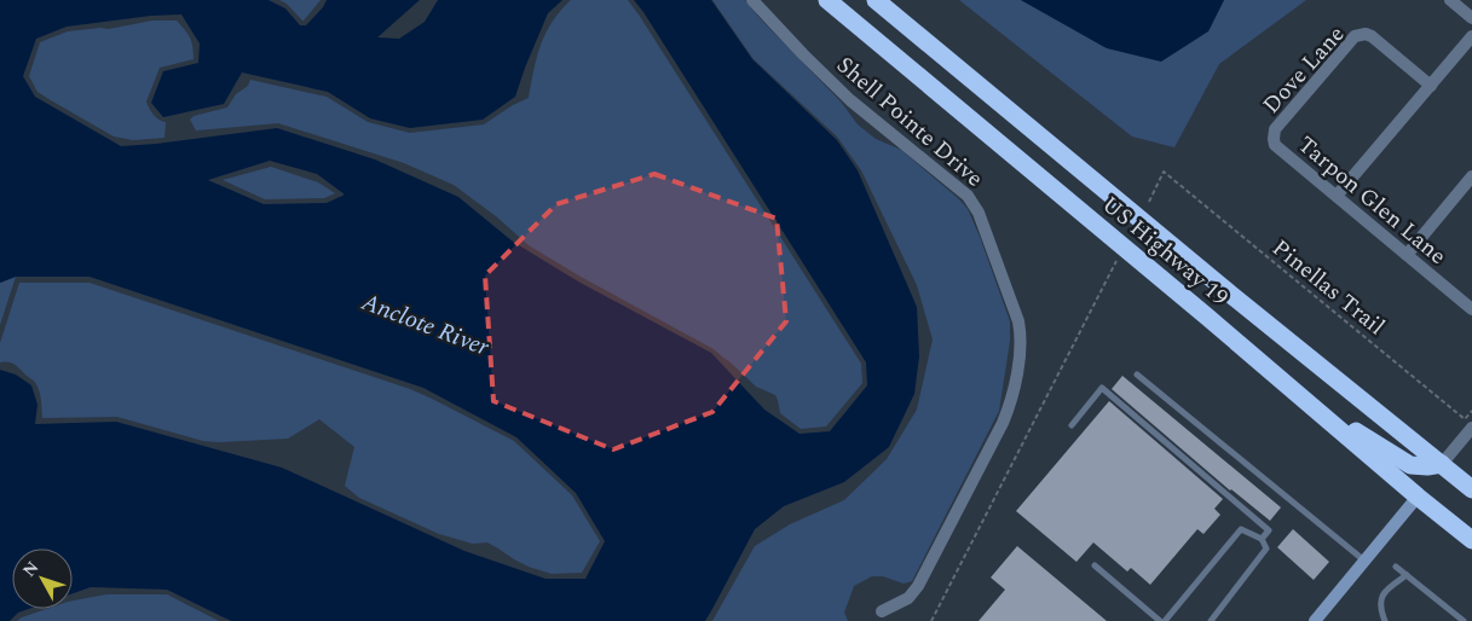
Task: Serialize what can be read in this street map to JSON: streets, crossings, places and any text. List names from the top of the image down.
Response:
{
  "streets": {
    "highway": ["US Highway 19"],
    "street": ["Dove Lane", "Shell Pointe Drive", "Tarpon Glen Lane"],
    "path": ["Pinellas Trail"]
  },
  "crossings": [
    ["Dove Lane", "Tarpon Glen Lane"]
  ],
  "water": ["Anclote River"],
  "north": "top left"
}
